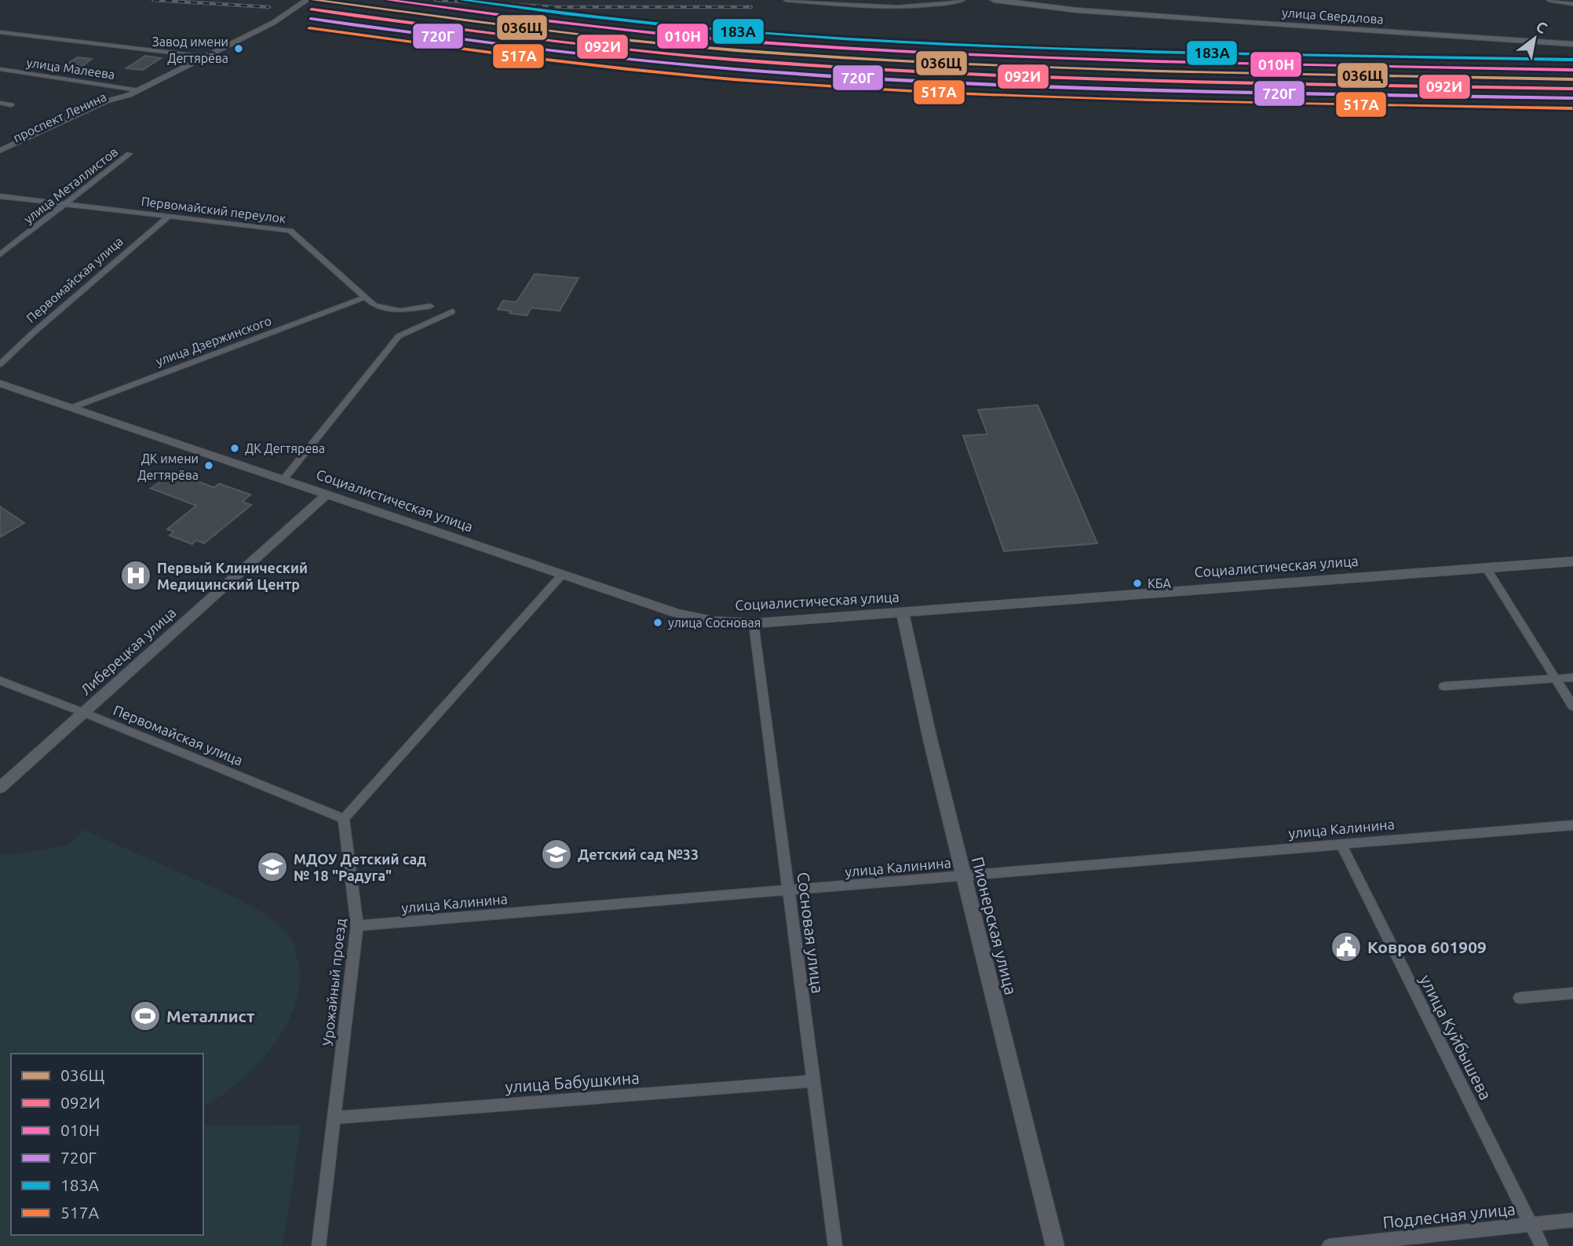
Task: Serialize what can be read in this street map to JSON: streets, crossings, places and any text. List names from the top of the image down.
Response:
{
  "streets": {
    "main road": ["улица Свердлова", "проспект Ленина", "Социалистическая улица"],
    "street": [
      "улица Малеева",
      "улица Металлистов",
      "Первомайский переулок",
      "Первомайская улица",
      "улица Дзержинского",
      "Либерецкая улица",
      "улица Калинина",
      "Пионерская улица",
      "Сосновая улица",
      "Урожайный проезд",
      "улица Куйбышева",
      "улица Бабушкина",
      "Подлесная улица"
    ]
  },
  "crossings": [
    ["улица Малеева", "проспект Ленина"],
    ["улица Металлистов", "Первомайский переулок"],
    ["Первомайский переулок", "Первомайская улица"],
    ["Первомайский переулок", "улица Дзержинского"],
    ["Первомайская улица", "Либерецкая улица"],
    ["Первомайская улица", "Урожайный проезд"],
    ["улица Дзержинского", "Социалистическая улица"],
    ["Социалистическая улица", "Либерецкая улица"],
    ["Социалистическая улица", "Пионерская улица"],
    ["Социалистическая улица", "Сосновая улица"],
    ["улица Калинина", "Пионерская улица"],
    ["улица Калинина", "Сосновая улица"],
    ["улица Калинина", "Урожайный проезд"],
    ["улица Калинина", "улица Куйбышева"],
    ["Сосновая улица", "улица Бабушкина"],
    ["Урожайный проезд", "улица Бабушкина"],
    ["улица Куйбышева", "Подлесная улица"]
  ],
  "places": {
    "other": [
      "Завод имени Дегтярёва",
      "ДК Дегтярева",
      "ДК имени Дегтярёва",
      "КБА",
      "улица Сосновая"
    ],
    "hospital": ["Первый Клинический Медицинский Центр"],
    "school or university": ["Детский сад №33", "МДОУ Детский сад № 18 \"Радуга\""],
    "public building": ["Ковров 601909"],
    "sports": ["Металлист"]
  },
  "lines": [
    "transit line 036Щ",
    "transit line 010Н",
    "transit line 183А",
    "transit line 092И",
    "transit line 720Г",
    "transit line 517А"
  ],
  "legend": [
    "036Щ",
    "092И",
    "010Н",
    "720Г",
    "183А",
    "517А"
  ],
  "north": "top right"
}
